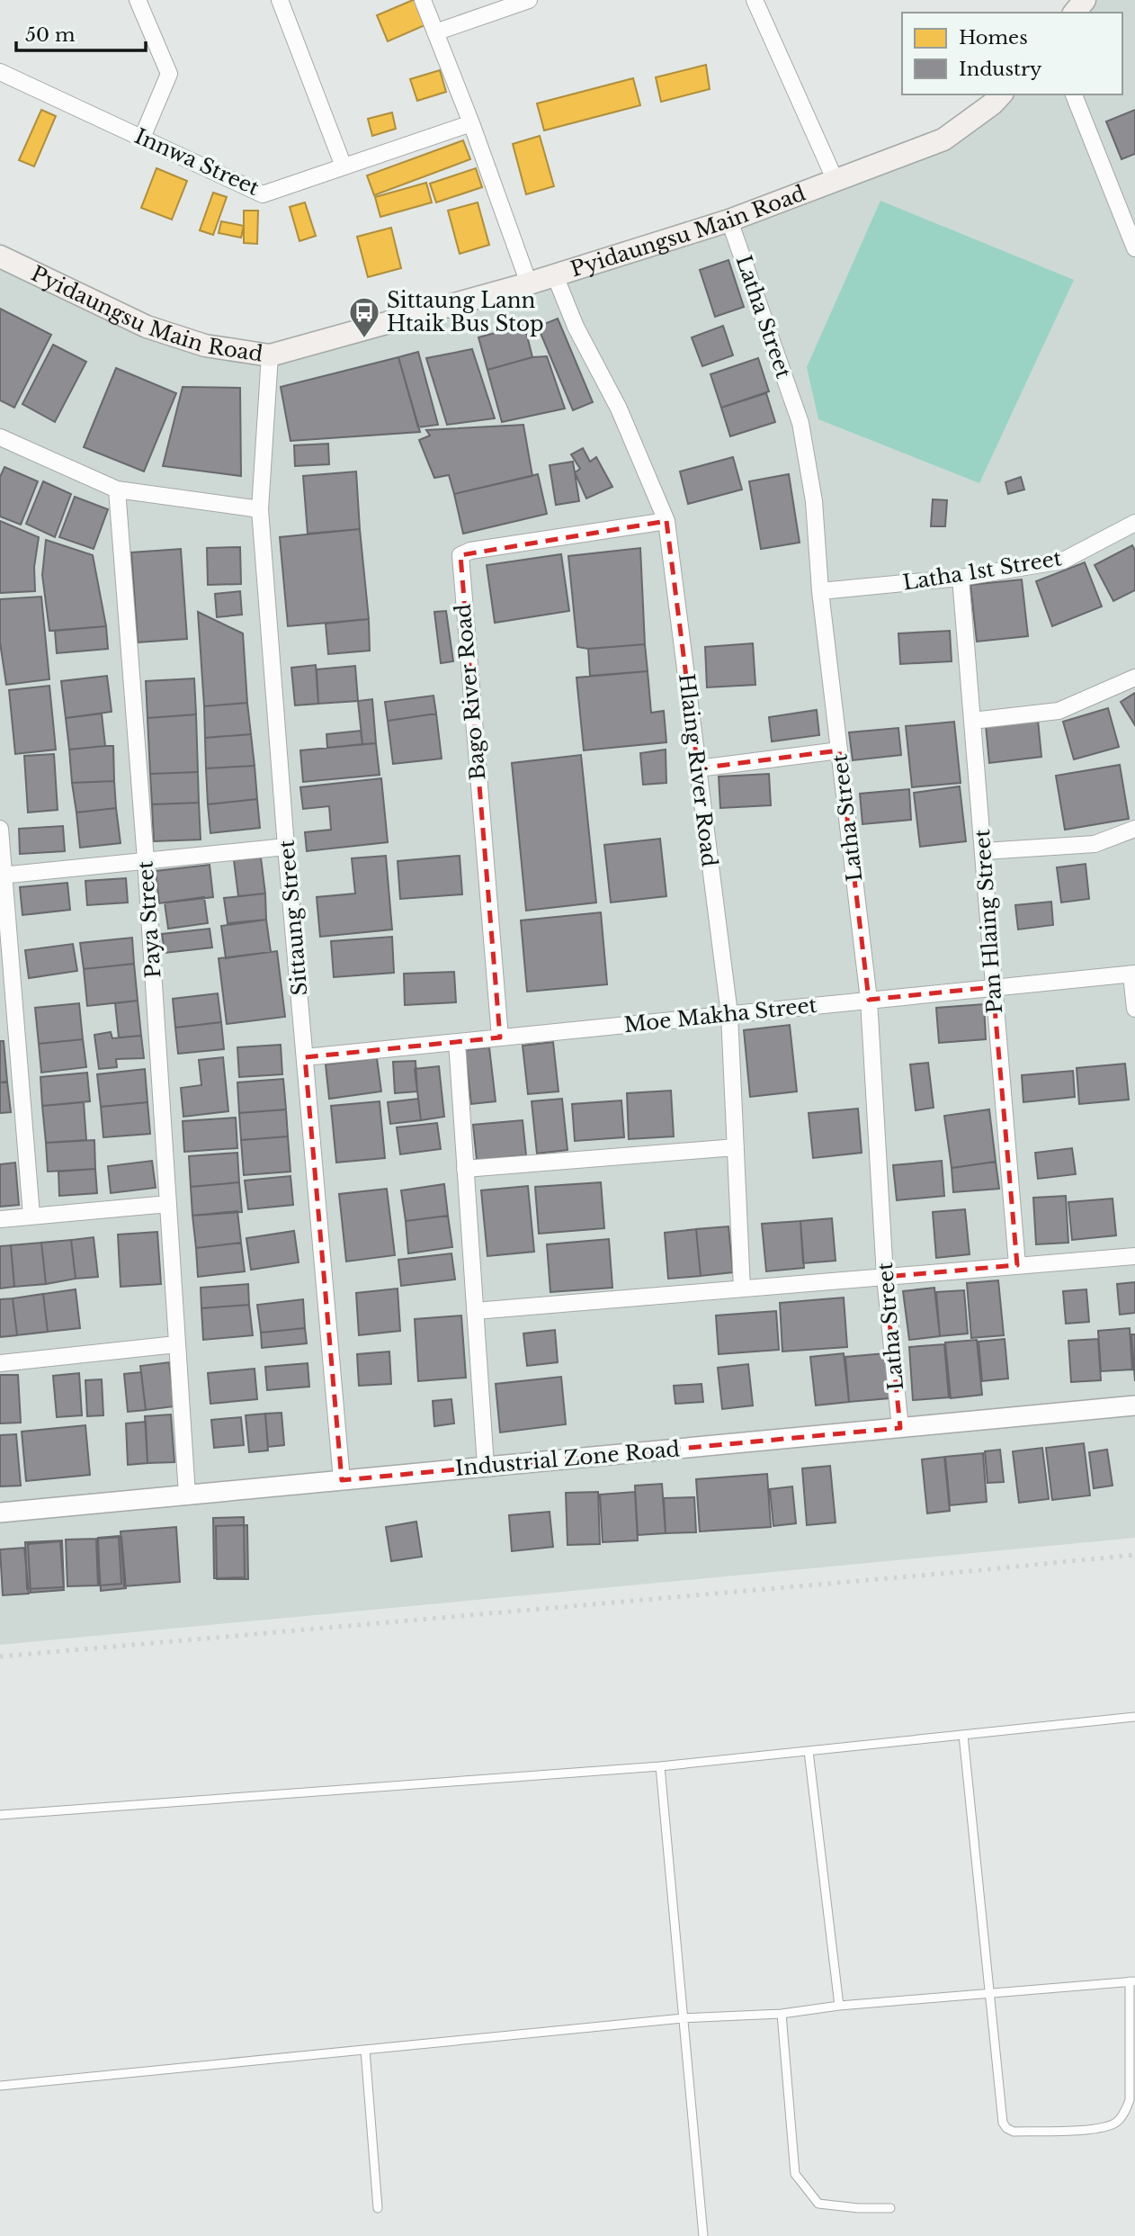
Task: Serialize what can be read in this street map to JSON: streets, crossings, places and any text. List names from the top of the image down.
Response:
{
  "streets": {
    "main road": ["Pyidaungsu Main Road"],
    "street": [
      "Innwa Street",
      "Latha Street",
      "Latha 1st Street",
      "Bago River Road",
      "Hlaing River Road",
      "Sittaung Street",
      "Paya Street",
      "Pan Hlaing Street",
      "Moe Makha Street",
      "Industrial Zone Road"
    ]
  },
  "crossings": [
    ["Pyidaungsu Main Road", "Latha Street"],
    ["Pyidaungsu Main Road", "Hlaing River Road"],
    ["Pyidaungsu Main Road", "Sittaung Street"],
    ["Latha Street", "Latha 1st Street"],
    ["Latha Street", "Moe Makha Street"],
    ["Latha Street", "Industrial Zone Road"],
    ["Latha 1st Street", "Pan Hlaing Street"],
    ["Bago River Road", "Hlaing River Road"],
    ["Bago River Road", "Moe Makha Street"],
    ["Hlaing River Road", "Moe Makha Street"],
    ["Sittaung Street", "Moe Makha Street"],
    ["Sittaung Street", "Industrial Zone Road"],
    ["Paya Street", "Industrial Zone Road"],
    ["Pan Hlaing Street", "Moe Makha Street"]
  ],
  "places": {
    "bus stop": ["Sittaung Lann Htaik Bus Stop"]
  },
  "legend": ["Homes", "Industry"],
  "scale_bar": "50 m"
}
